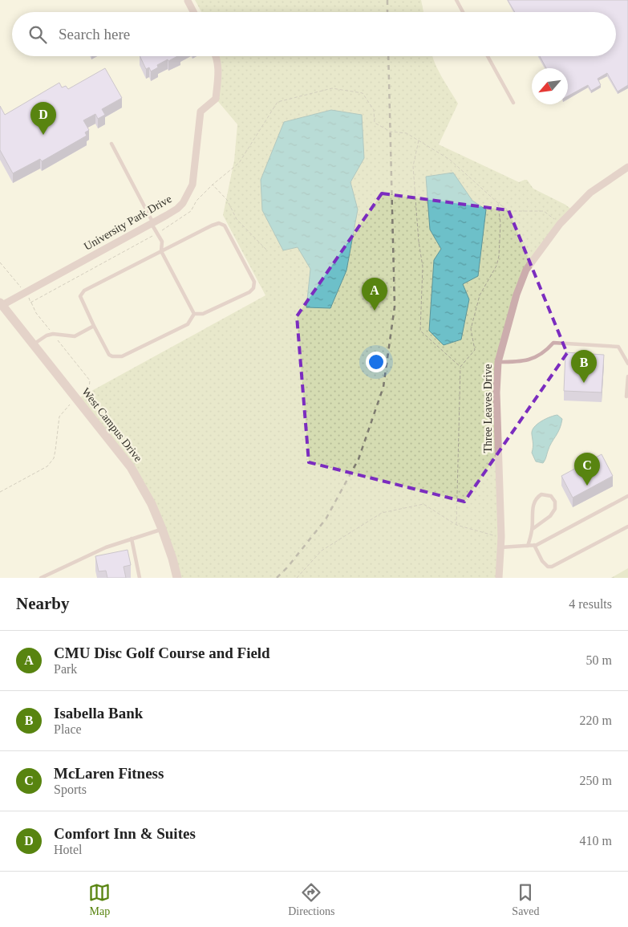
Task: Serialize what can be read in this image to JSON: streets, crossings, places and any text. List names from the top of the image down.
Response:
{
  "streets": {
    "street": ["University Park Drive", "Three Leaves Drive", "West Campus Drive"]
  },
  "crossings": [
    ["University Park Drive", "West Campus Drive"]
  ],
  "north": "bottom left",
  "page": {
    "search": "Search here",
    "pins": [
      "D",
      "A",
      "B",
      "C"
    ],
    "heading": ["Nearby", "4 results"],
    "list": [
      {
        "mark": "A",
        "name": "CMU Disc Golf Course and Field",
        "note": "Park",
        "value": "50 m"
      },
      {
        "mark": "B",
        "name": "Isabella Bank",
        "note": "Place",
        "value": "220 m"
      },
      {
        "mark": "C",
        "name": "McLaren Fitness",
        "note": "Sports",
        "value": "250 m"
      },
      {
        "mark": "D",
        "name": "Comfort Inn & Suites",
        "note": "Hotel",
        "value": "410 m"
      }
    ],
    "nav": ["Map", "Directions", "Saved"]
  }
}
